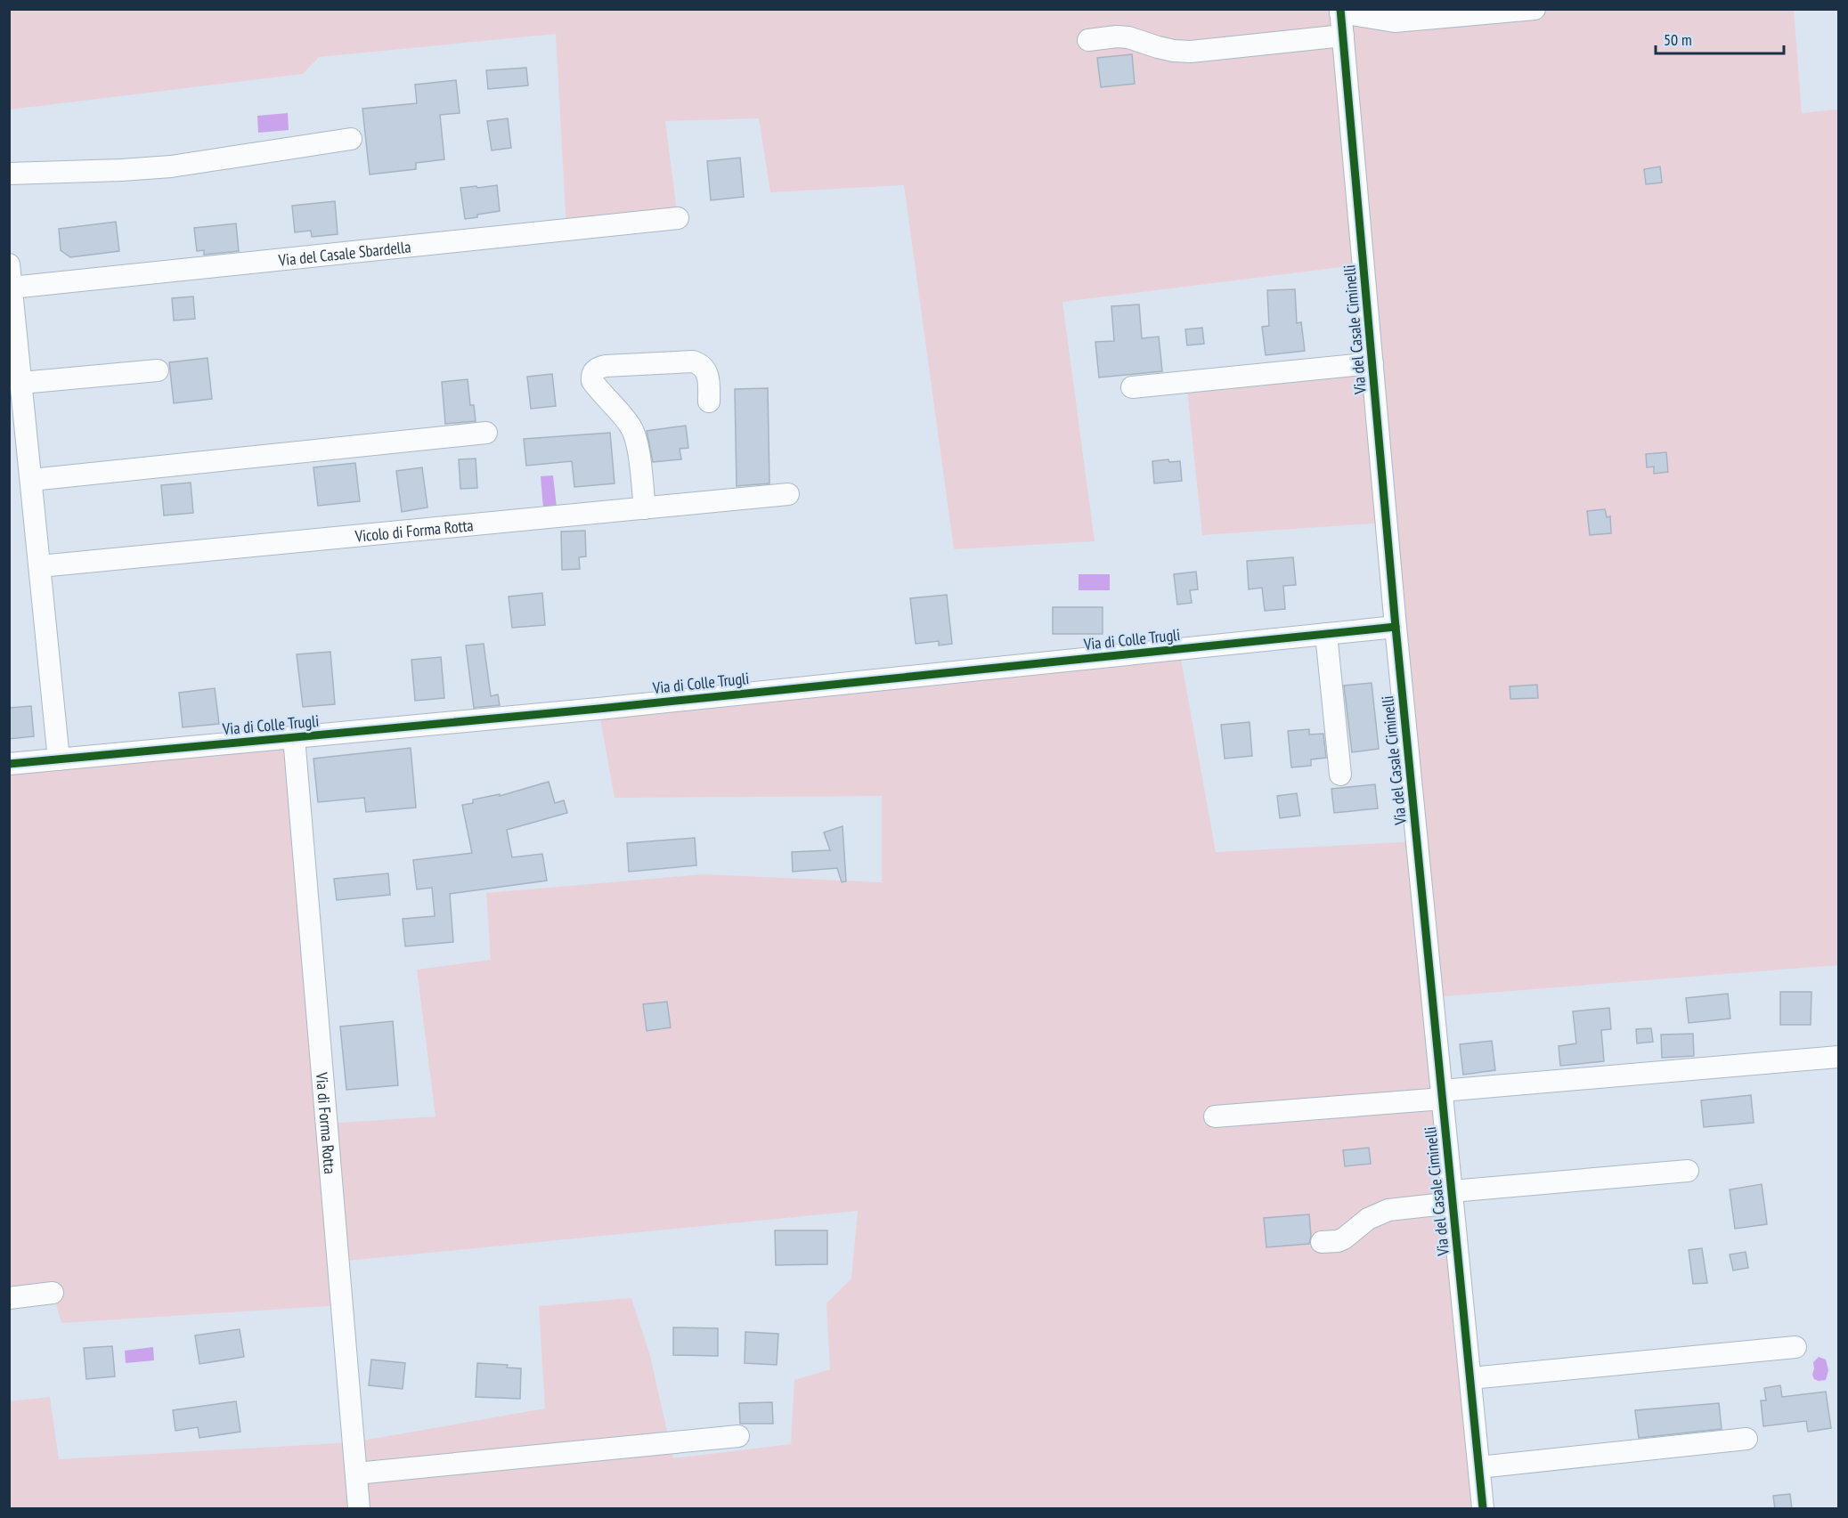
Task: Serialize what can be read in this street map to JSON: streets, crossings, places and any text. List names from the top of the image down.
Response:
{
  "streets": {
    "street": [
      "Via del Casale Sbardella",
      "Via del Casale Ciminelli",
      "Vicolo di Forma Rotta",
      "Via di Colle Trugli",
      "Via di Forma Rotta"
    ]
  },
  "crossings": [
    ["Via del Casale Ciminelli", "Via di Colle Trugli"],
    ["Via di Colle Trugli", "Via di Forma Rotta"]
  ],
  "scale_bar": "50 m"
}
